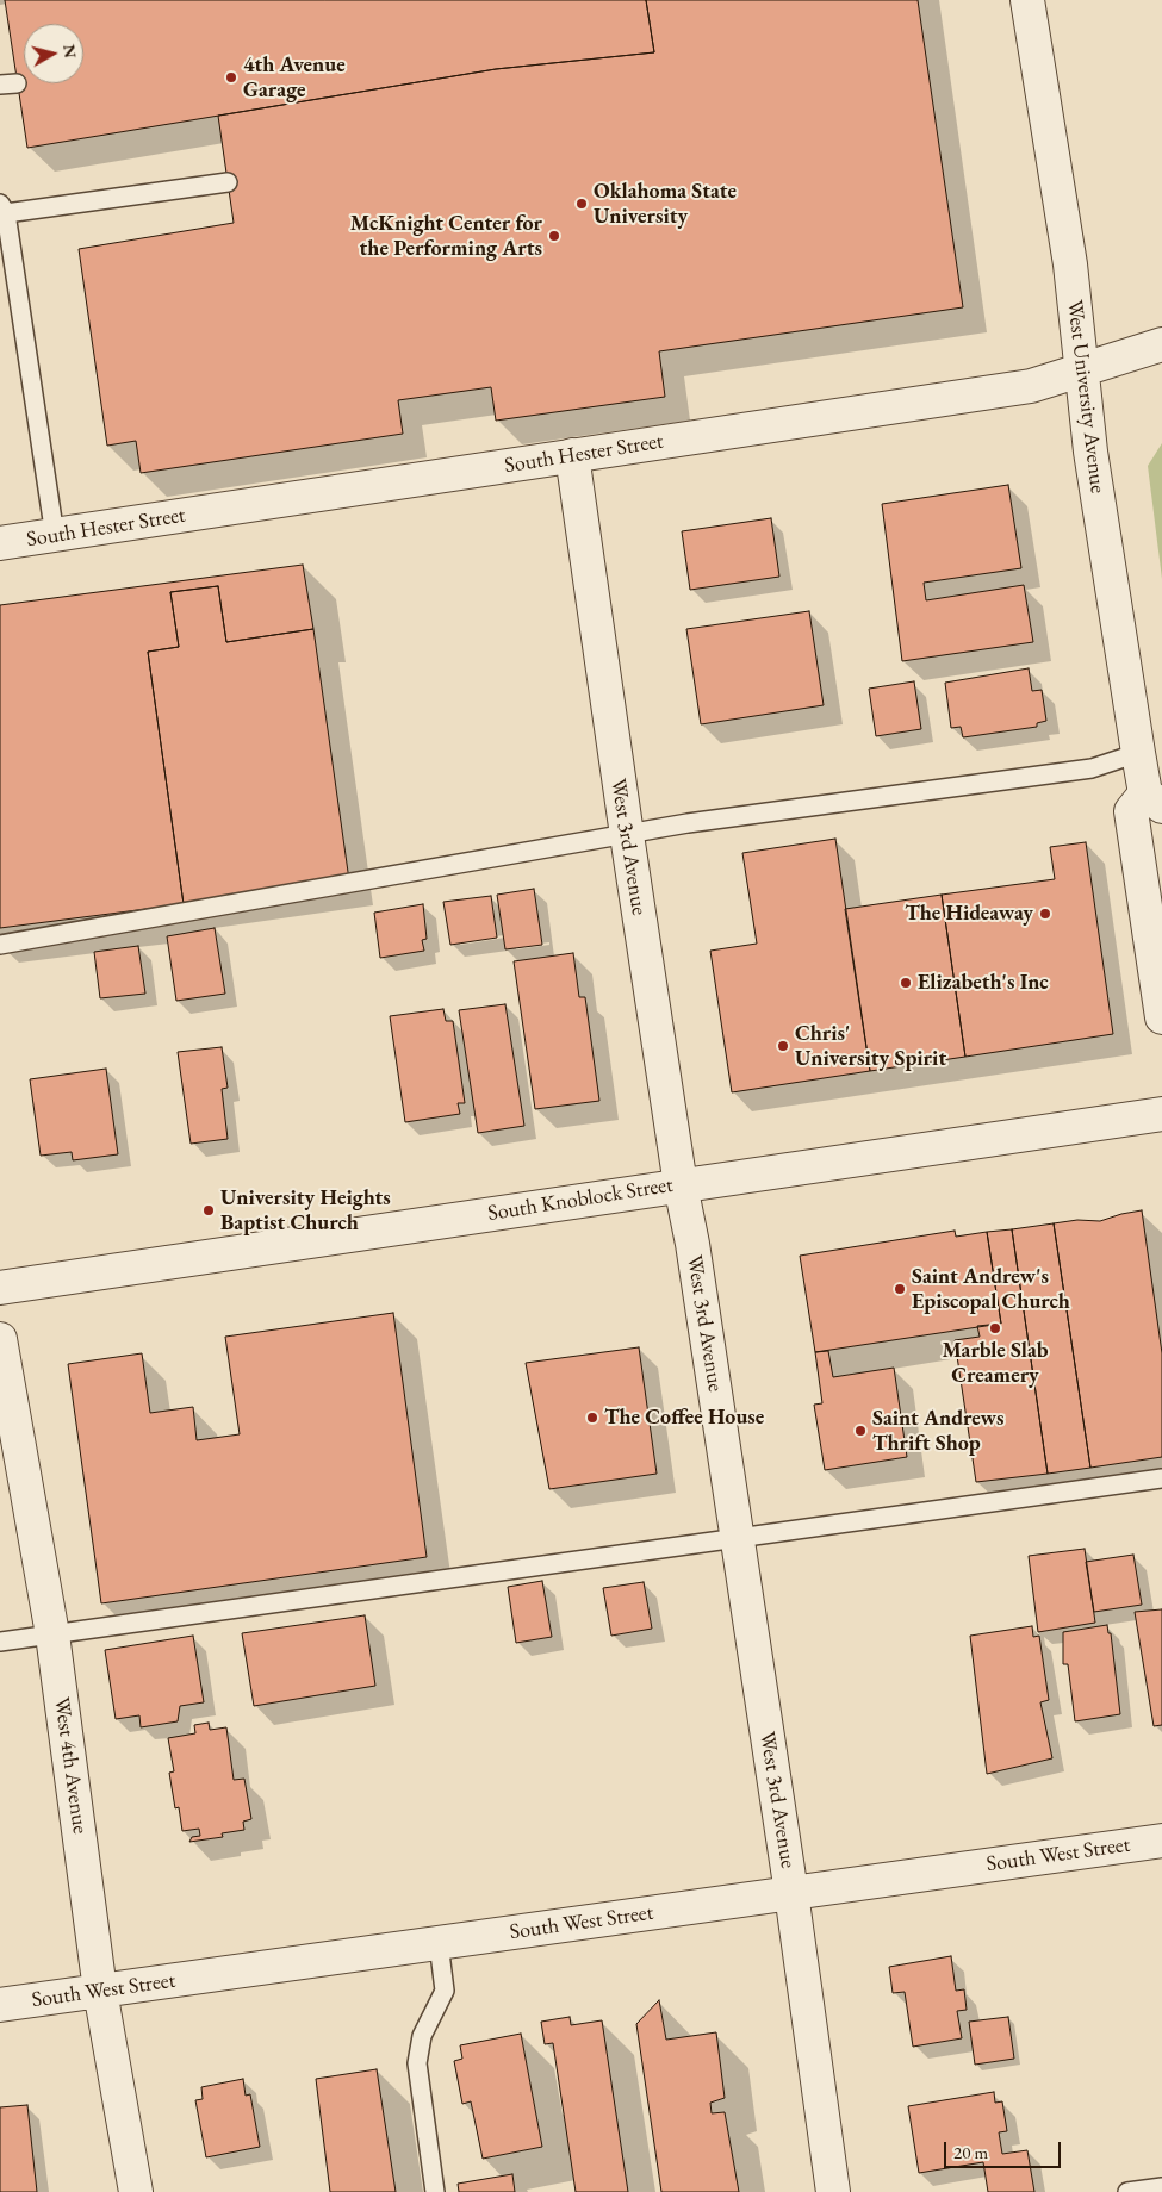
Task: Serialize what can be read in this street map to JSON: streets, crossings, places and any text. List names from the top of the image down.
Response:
{
  "streets": {
    "street": [
      "West University Avenue",
      "South Hester Street",
      "West 3rd Avenue",
      "South Knoblock Street",
      "West 4th Avenue",
      "South West Street"
    ]
  },
  "crossings": [
    ["West University Avenue", "South Hester Street"],
    ["South Hester Street", "West 3rd Avenue"],
    ["West 3rd Avenue", "South Knoblock Street"],
    ["West 3rd Avenue", "South West Street"],
    ["West 4th Avenue", "South West Street"]
  ],
  "places": [
    "4th Avenue Garage",
    "Oklahoma State University",
    "McKnight Center for the Performing Arts",
    "The Hideaway",
    "Elizabeth's Inc",
    "Chris' University Spirit",
    "University Heights Baptist Church",
    "Saint Andrew's Episcopal Church",
    "Marble Slab Creamery",
    "The Coffee House",
    "Saint Andrews Thrift Shop"
  ],
  "scale_bar": "20 m",
  "north": "right"
}
